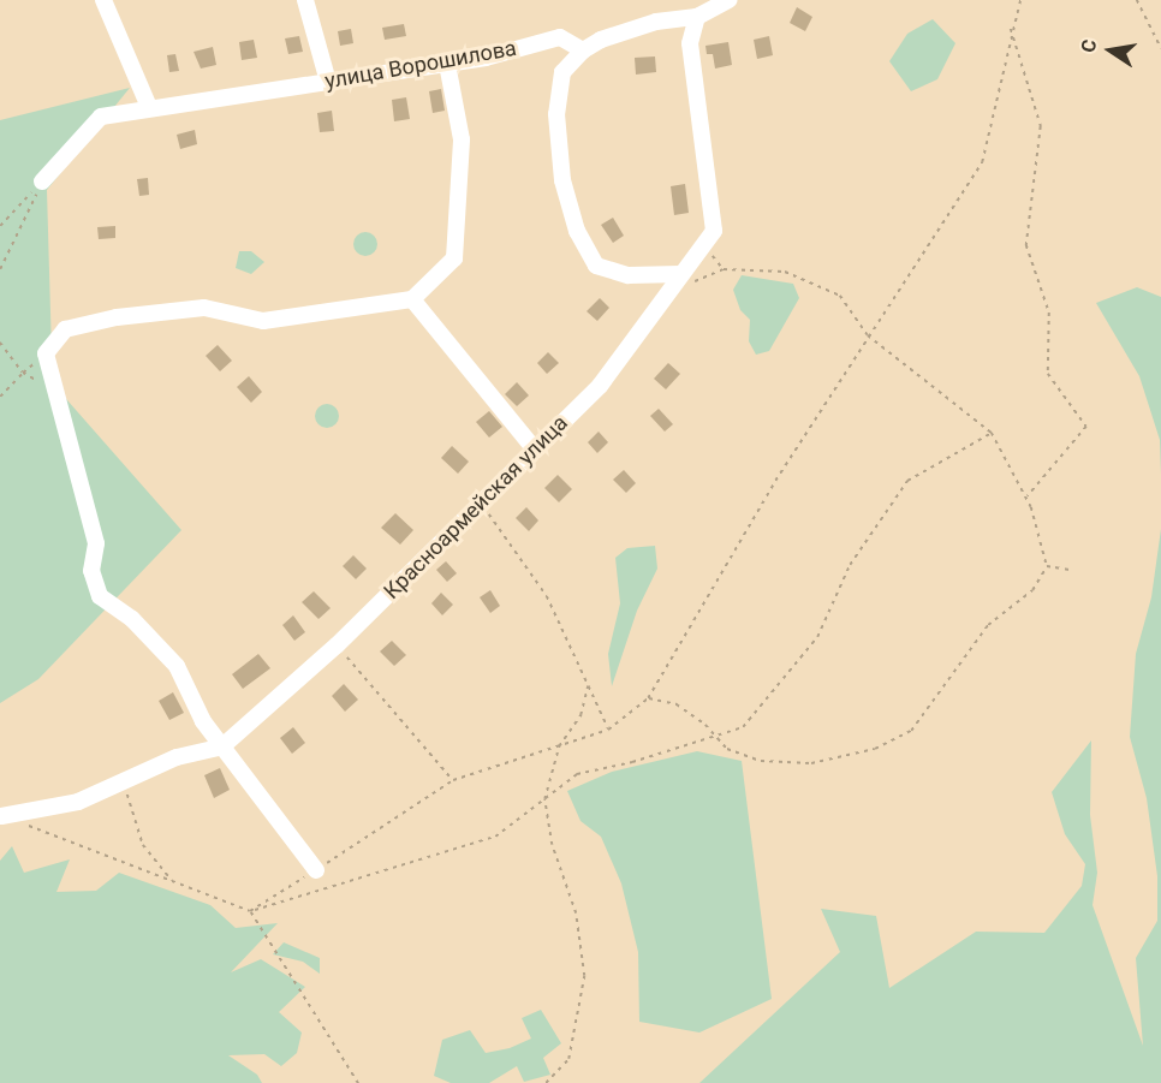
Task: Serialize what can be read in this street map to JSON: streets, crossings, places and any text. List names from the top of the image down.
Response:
{
  "streets": {
    "street": ["улица Ворошилова", "Красноармейская улица"]
  },
  "north": "left"
}
